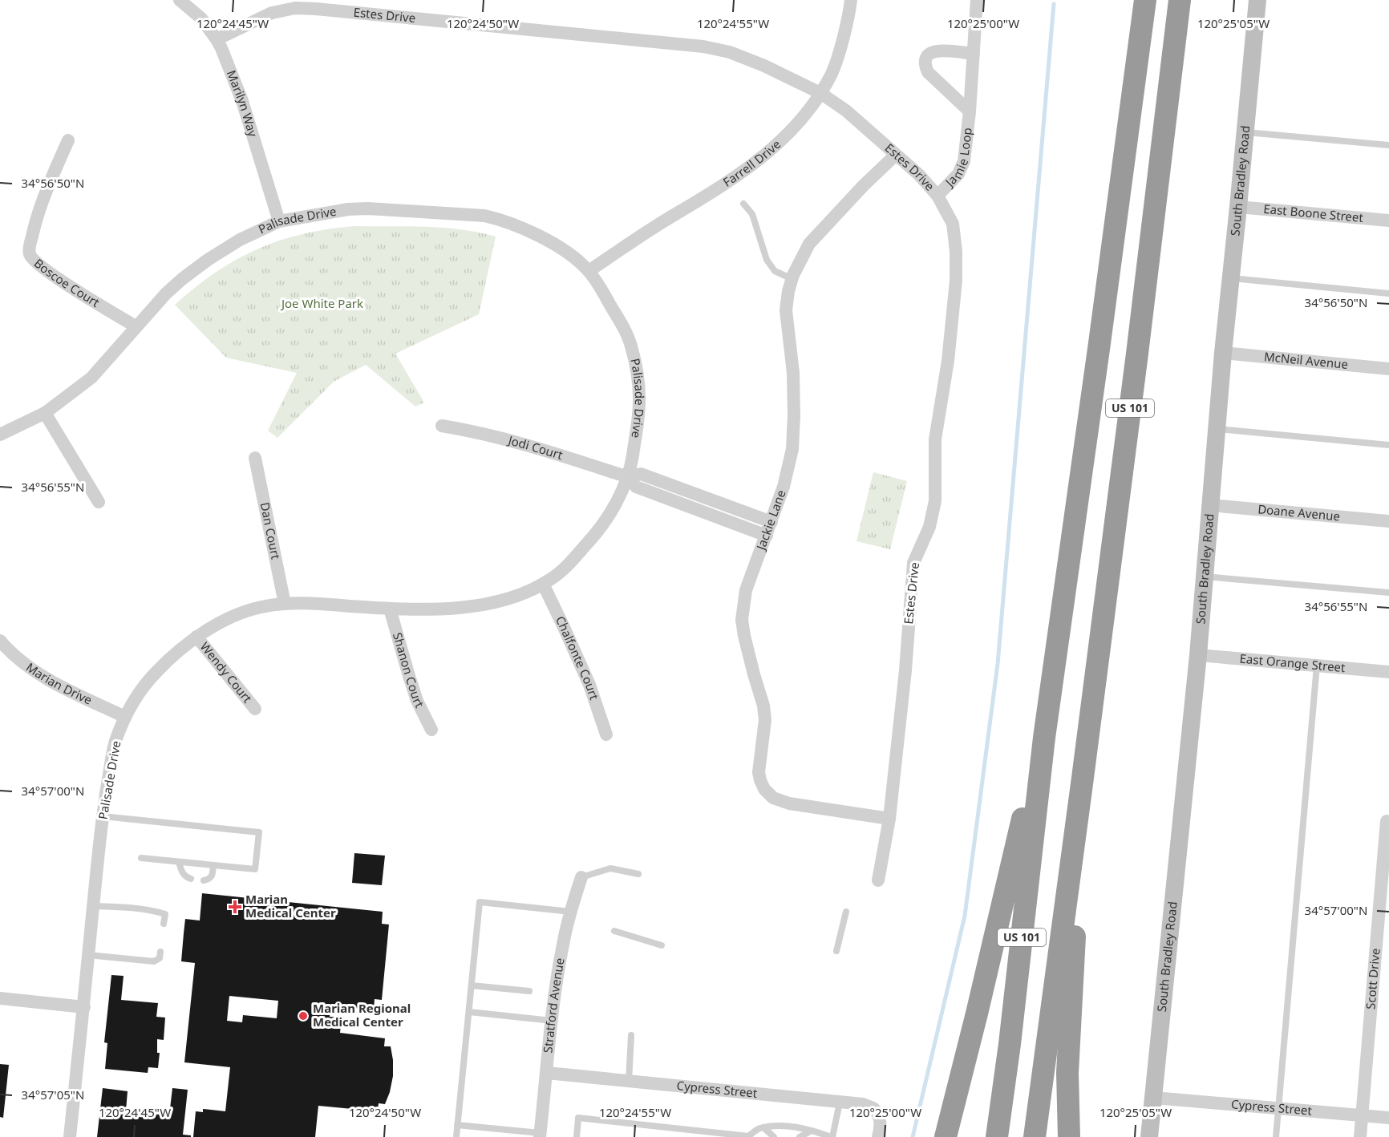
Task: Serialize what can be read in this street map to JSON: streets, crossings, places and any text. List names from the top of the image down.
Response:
{
  "streets": {
    "highway": ["US 101"],
    "street": [
      "Estes Drive",
      "Marilyn Way",
      "Jamie Loop",
      "Farrell Drive",
      "South Bradley Road",
      "East Boone Street",
      "Palisade Drive",
      "Boscoe Court",
      "McNeil Avenue",
      "Jodi Court",
      "Doane Avenue",
      "Jackie Lane",
      "Dan Court",
      "Chalfonte Court",
      "East Orange Street",
      "Shanon Court",
      "Wendy Court",
      "Marian Drive",
      "Scott Drive",
      "Stratford Avenue",
      "Cypress Street"
    ]
  },
  "crossings": [
    ["Estes Drive", "Marilyn Way"],
    ["Estes Drive", "Jamie Loop"],
    ["Estes Drive", "Farrell Drive"],
    ["Estes Drive", "Jackie Lane"],
    ["Marilyn Way", "Palisade Drive"],
    ["Farrell Drive", "Palisade Drive"],
    ["South Bradley Road", "East Boone Street"],
    ["South Bradley Road", "McNeil Avenue"],
    ["South Bradley Road", "Doane Avenue"],
    ["South Bradley Road", "East Orange Street"],
    ["South Bradley Road", "Cypress Street"],
    ["Palisade Drive", "Boscoe Court"],
    ["Palisade Drive", "Jodi Court"],
    ["Palisade Drive", "Dan Court"],
    ["Palisade Drive", "Chalfonte Court"],
    ["Palisade Drive", "Shanon Court"],
    ["Palisade Drive", "Wendy Court"],
    ["Palisade Drive", "Marian Drive"],
    ["Jodi Court", "Jackie Lane"],
    ["Scott Drive", "Cypress Street"],
    ["Stratford Avenue", "Cypress Street"]
  ],
  "parks": ["Joe White Park"],
  "places": {
    "health": ["Marian Medical Center"],
    "other": ["Marian Regional Medical Center"]
  },
  "coordinates": [
    "120°24'45\"W",
    "120°24'50\"W",
    "120°24'55\"W",
    "120°25'00\"W",
    "120°25'05\"W",
    "34°56'50\"N",
    "34°56'55\"N",
    "34°57'00\"N",
    "34°57'05\"N"
  ]
}
